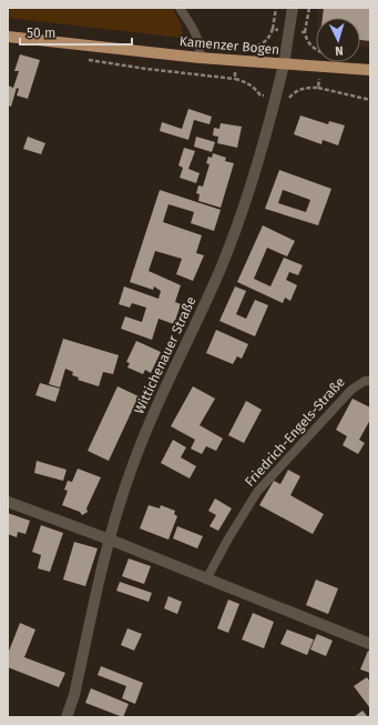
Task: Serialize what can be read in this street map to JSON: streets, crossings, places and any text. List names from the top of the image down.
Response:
{
  "streets": {
    "main road": ["Kamenzer Bogen"],
    "street": ["Wittichenauer Straße"],
    "lane": ["Friedrich-Engels-Straße"]
  },
  "crossings": [
    ["Kamenzer Bogen", "Wittichenauer Straße"]
  ],
  "scale_bar": "50 m",
  "north": "bottom"
}
